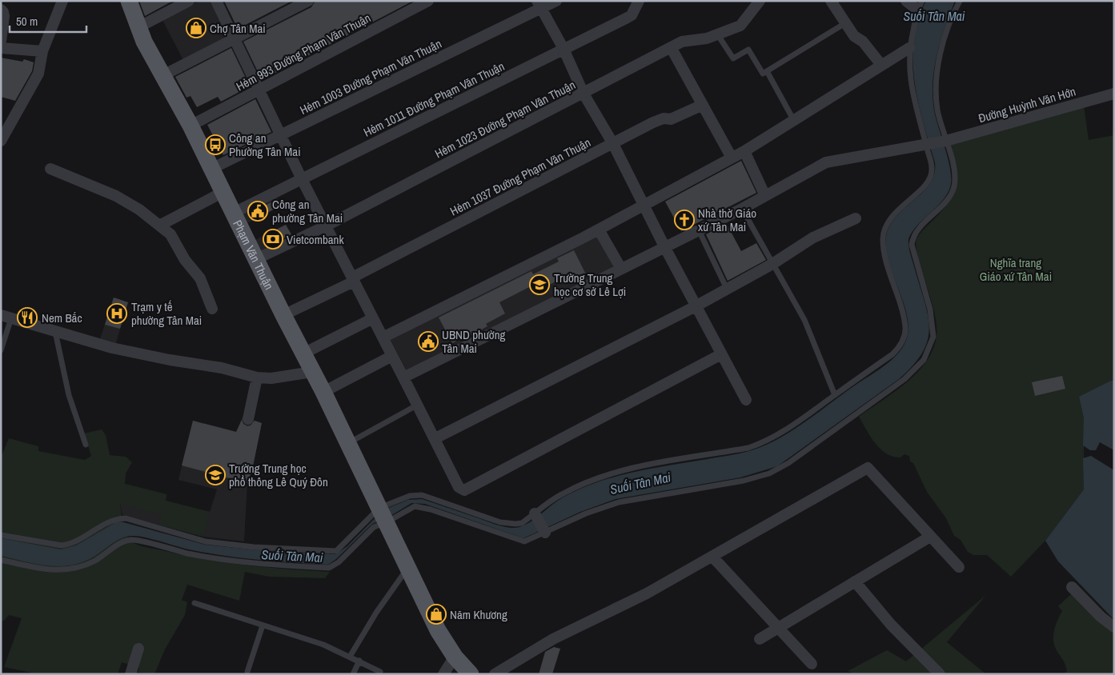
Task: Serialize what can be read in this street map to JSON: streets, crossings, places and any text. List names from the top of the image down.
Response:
{
  "streets": {
    "main road": ["Phạm Văn Thuận"],
    "street": [
      "Hẻm 993 Đường Phạm Văn Thuận",
      "Hẻm 1003 Đường Phạm Văn Thuận",
      "Hẻm 1011 Đường Phạm Văn Thuận",
      "Đường Huỳnh Văn Hớn",
      "Hẻm 1023 Đường Phạm Văn Thuận",
      "Hẻm 1037 Đường Phạm Văn Thuận"
    ]
  },
  "crossings": [
    ["Hẻm 993 Đường Phạm Văn Thuận", "Phạm Văn Thuận"],
    ["Hẻm 1003 Đường Phạm Văn Thuận", "Phạm Văn Thuận"],
    ["Hẻm 1011 Đường Phạm Văn Thuận", "Phạm Văn Thuận"],
    ["Hẻm 1023 Đường Phạm Văn Thuận", "Phạm Văn Thuận"],
    ["Hẻm 1037 Đường Phạm Văn Thuận", "Phạm Văn Thuận"]
  ],
  "water": ["Suối Tân Mai"],
  "parks": ["Nghĩa trang Giáo xứ Tân Mai"],
  "places": {
    "shop": ["Chợ Tân Mai", "Năm Khương"],
    "bus stop": ["Công an Phường Tân Mai"],
    "public building": ["Công an phường Tân Mai", "UBND phường Tân Mai"],
    "church": ["Nhà thờ Giáo xứ Tân Mai"],
    "bank": ["Vietcombank"],
    "school or university": ["Trường Trung học cơ sở Lê Lợi", "Trường Trung học phổ thông Lê Quý Đôn"],
    "hospital": ["Trạm y tế phường Tân Mai"],
    "restaurant": ["Nem Bắc"]
  },
  "scale_bar": "50 m"
}
